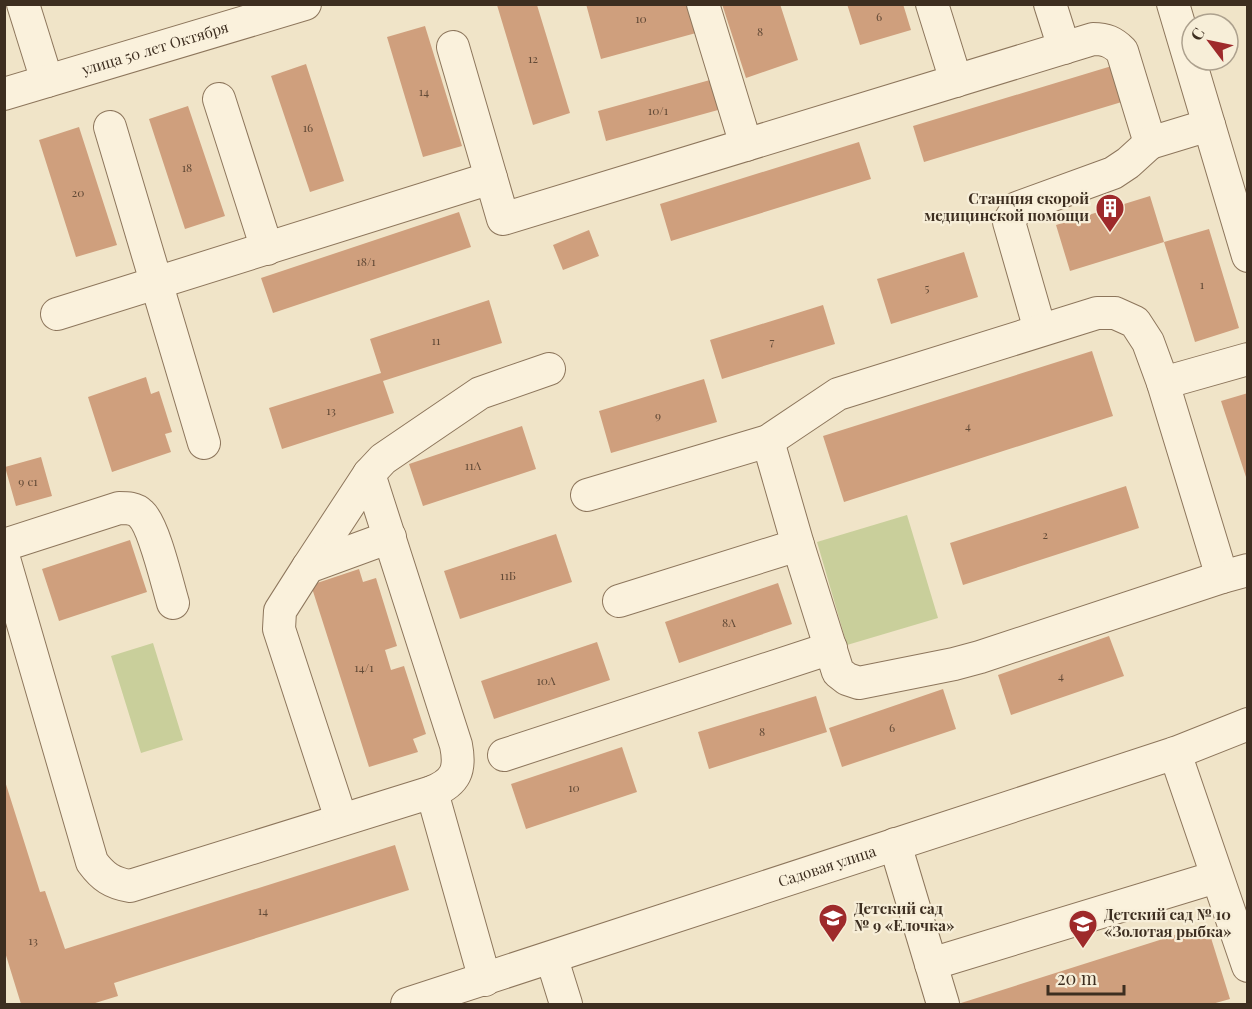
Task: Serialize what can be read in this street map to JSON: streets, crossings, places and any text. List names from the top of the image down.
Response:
{
  "streets": {
    "street": ["улица 50 лет Октября", "Садовая улица"]
  },
  "places": {
    "building": ["Станция скорой медицинской помощи"],
    "school or university": ["Детский сад № 9 «Елочка»", "Детский сад № 10 «Золотая рыбка»"]
  },
  "house_numbers": [
    "6",
    "10",
    "8",
    "12",
    "14",
    "10/1",
    "16",
    "18",
    "20",
    "18/1",
    "1",
    "5",
    "11",
    "7",
    "13",
    "9",
    "4",
    "11А",
    "9 с1",
    "2",
    "11Б",
    "8А",
    "14/1",
    "4",
    "10А",
    "6",
    "8",
    "10",
    "14",
    "13"
  ],
  "scale_bar": "20 m",
  "north": "top left"
}
